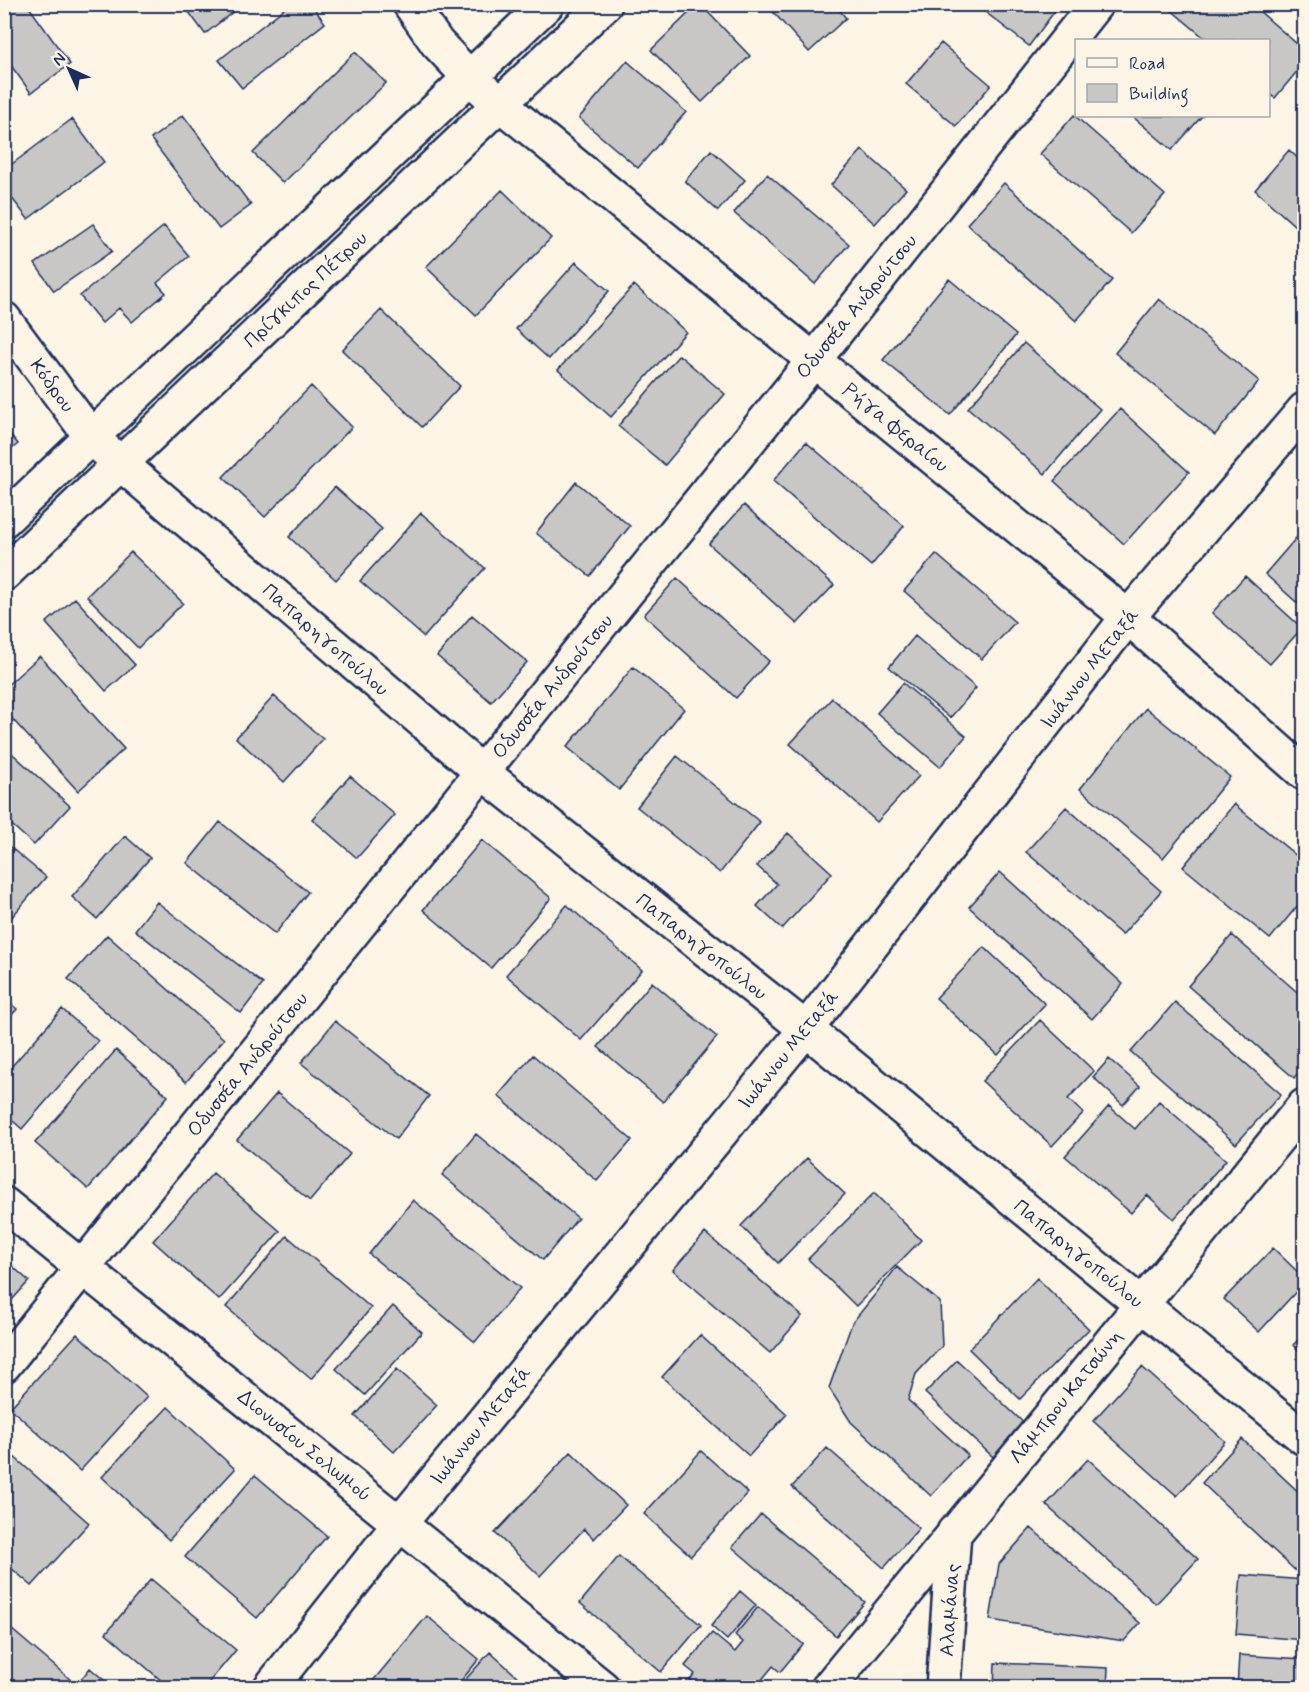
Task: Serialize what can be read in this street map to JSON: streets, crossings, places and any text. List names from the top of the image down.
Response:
{
  "streets": {
    "street": [
      "Πρίγκιπος Πέτρου",
      "Οδυσσέα Ανδρούτσου",
      "Κόδρου",
      "Ρήγα Φεραίου",
      "Παπαρηγοπούλου",
      "Ιωάννου Μεταξά",
      "Λάμπρου Κατσώνη",
      "Διονυσίου Σολωμού",
      "Αλαμάνας"
    ]
  },
  "crossings": [
    ["Πρίγκιπος Πέτρου", "Κόδρου"],
    ["Πρίγκιπος Πέτρου", "Ρήγα Φεραίου"],
    ["Πρίγκιπος Πέτρου", "Παπαρηγοπούλου"],
    ["Οδυσσέα Ανδρούτσου", "Ρήγα Φεραίου"],
    ["Οδυσσέα Ανδρούτσου", "Παπαρηγοπούλου"],
    ["Οδυσσέα Ανδρούτσου", "Διονυσίου Σολωμού"],
    ["Κόδρου", "Παπαρηγοπούλου"],
    ["Ρήγα Φεραίου", "Ιωάννου Μεταξά"],
    ["Παπαρηγοπούλου", "Ιωάννου Μεταξά"],
    ["Παπαρηγοπούλου", "Λάμπρου Κατσώνη"],
    ["Ιωάννου Μεταξά", "Διονυσίου Σολωμού"],
    ["Λάμπρου Κατσώνη", "Αλαμάνας"]
  ],
  "legend": ["Road", "Building"],
  "north": "top left"
}
